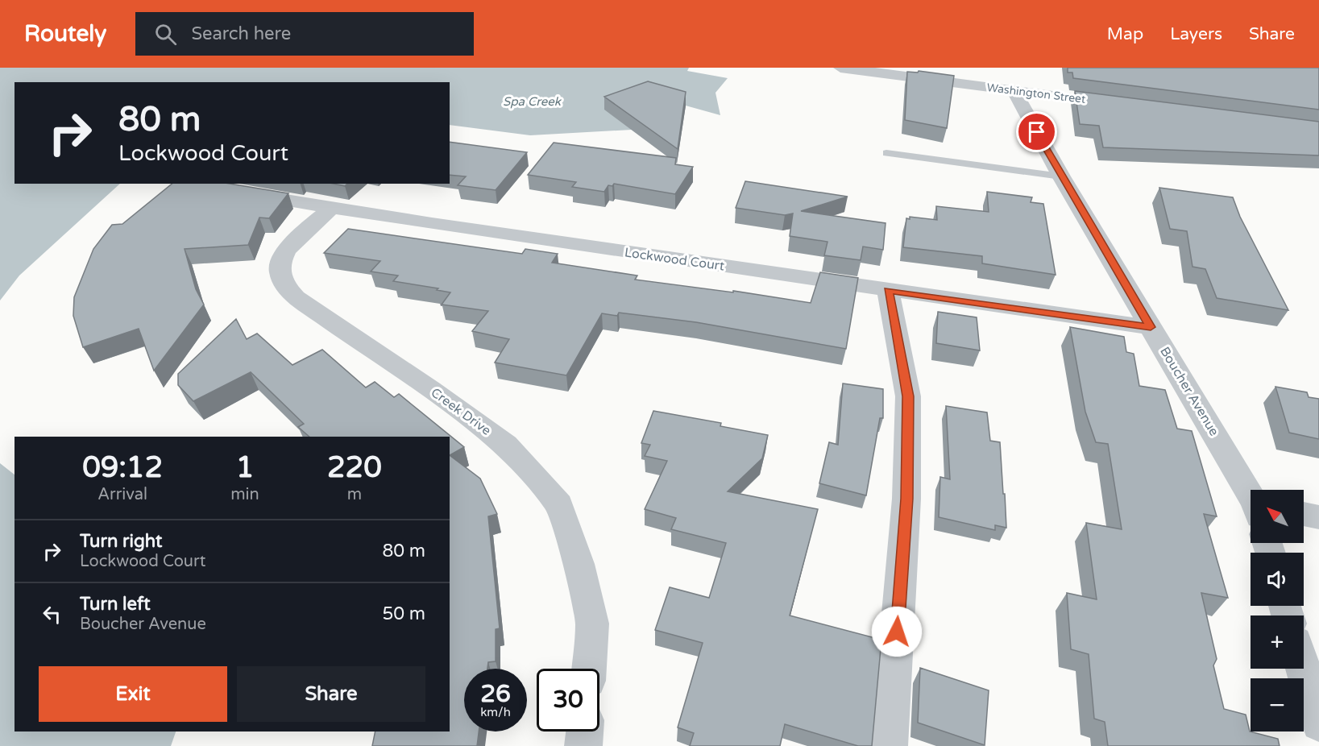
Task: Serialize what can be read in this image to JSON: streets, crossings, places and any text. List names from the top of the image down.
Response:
{
  "streets": {
    "street": [
      "Washington Street",
      "Lockwood Court",
      "Boucher Avenue",
      "Creek Drive"
    ]
  },
  "crossings": [
    ["Washington Street", "Boucher Avenue"],
    ["Lockwood Court", "Boucher Avenue"],
    ["Lockwood Court", "Creek Drive"]
  ],
  "water": ["Spa Creek"],
  "north": "top left",
  "page": {
    "header": "Routely",
    "search": "Search here",
    "nav": ["Map", "Layers", "Share"],
    "turn": ["80 m", "Lockwood Court"],
    "eta": [
      "09:12",
      "Arrival",
      "1",
      "min",
      "220",
      "m"
    ],
    "map_buttons": ["+", "−"],
    "list": [
      {
        "name": "Turn right",
        "note": "Lockwood Court",
        "value": "80 m"
      },
      {
        "name": "Turn left",
        "note": "Boucher Avenue",
        "value": "50 m"
      }
    ],
    "buttons": ["Exit", "Share"],
    "speed": "26 km/h",
    "limit": "30"
  }
}
